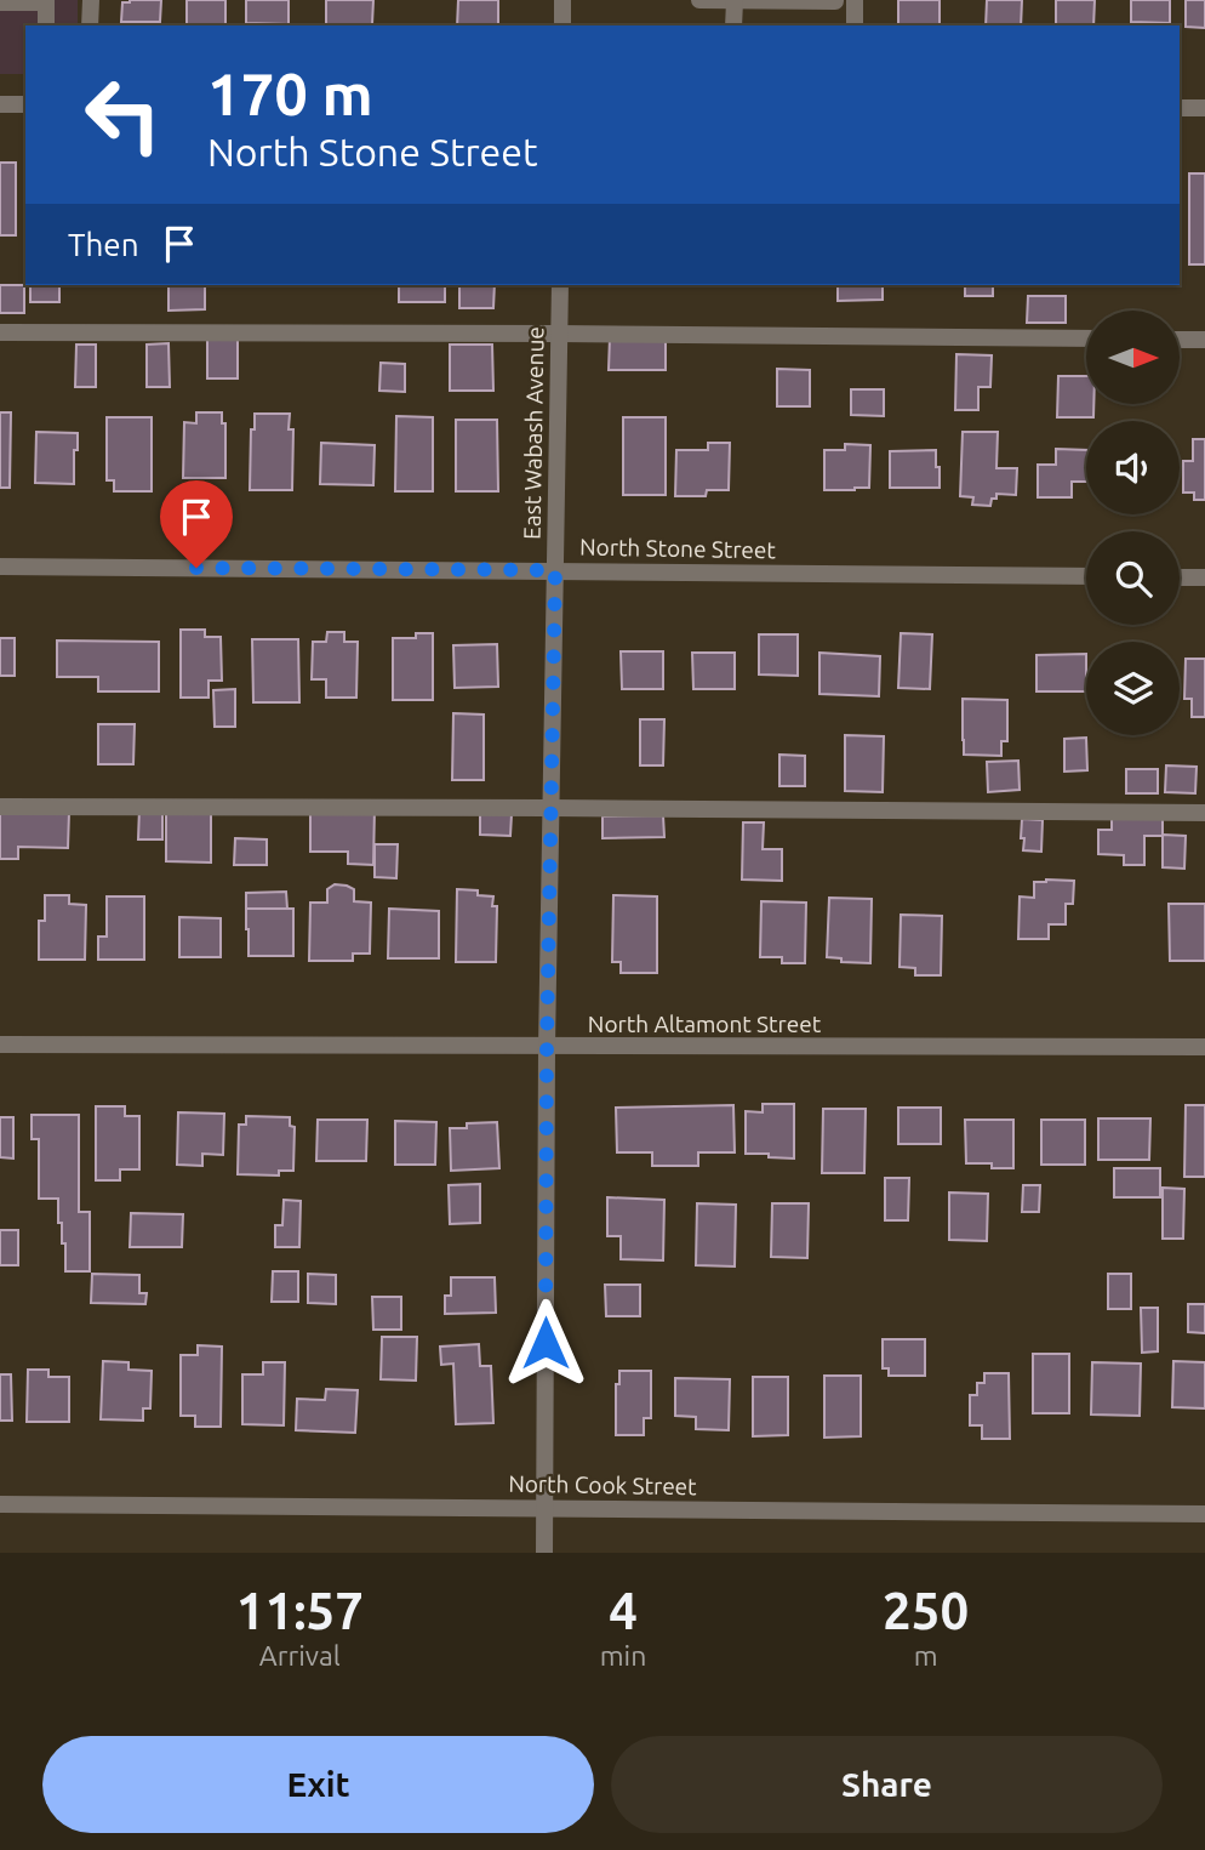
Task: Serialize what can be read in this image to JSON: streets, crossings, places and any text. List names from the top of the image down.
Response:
{
  "streets": {
    "street": [
      "East Wabash Avenue",
      "North Stone Street",
      "North Altamont Street",
      "North Cook Street"
    ]
  },
  "crossings": [
    ["East Wabash Avenue", "North Stone Street"],
    ["East Wabash Avenue", "North Altamont Street"],
    ["East Wabash Avenue", "North Cook Street"]
  ],
  "north": "right",
  "page": {
    "turn": ["170 m", "North Stone Street"],
    "then": "Then",
    "eta": [
      "11:57",
      "Arrival",
      "4",
      "min",
      "250",
      "m"
    ],
    "buttons": ["Exit", "Share"]
  }
}
